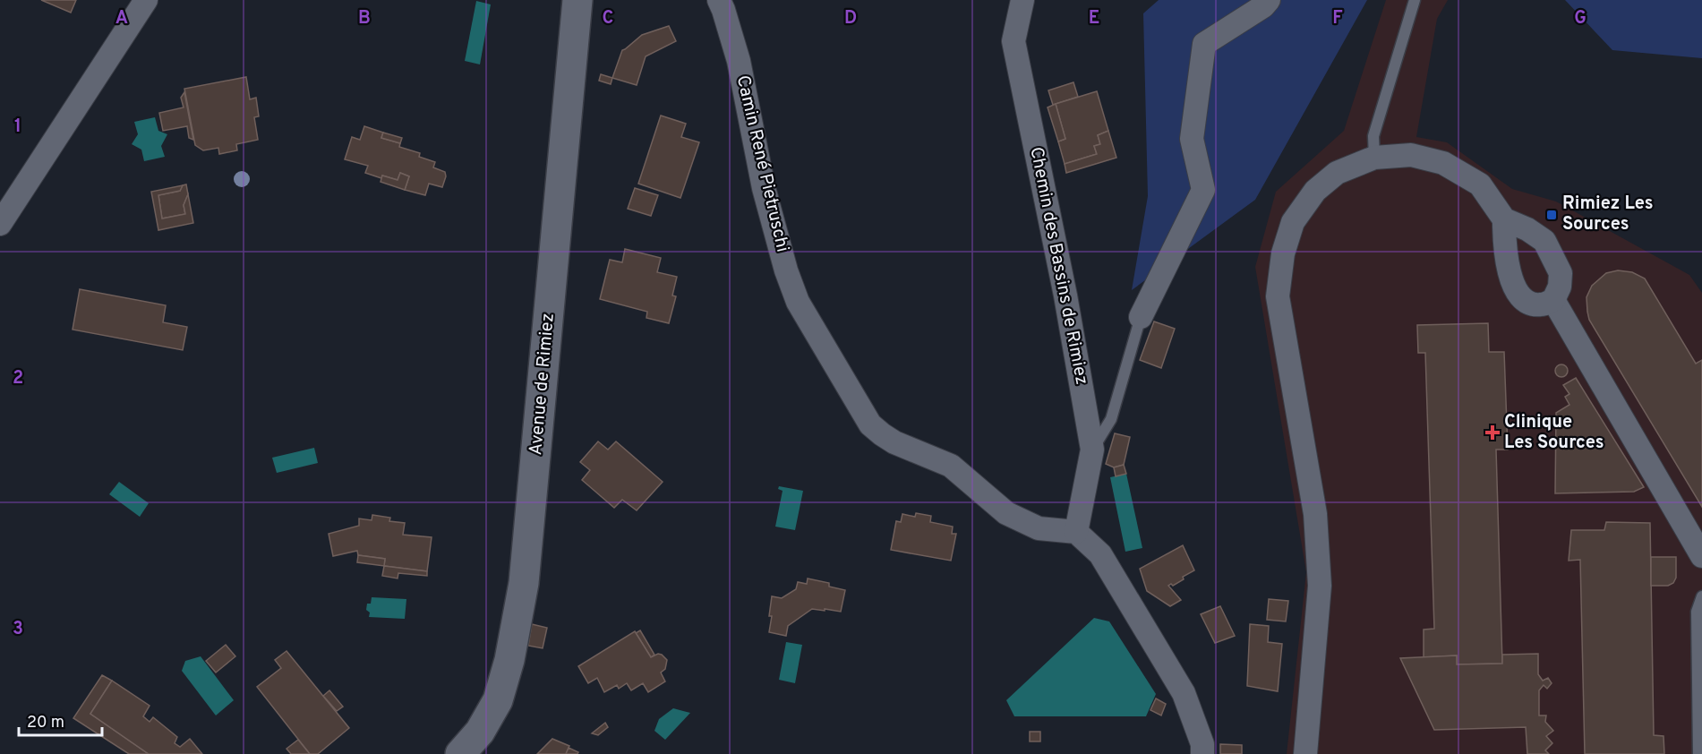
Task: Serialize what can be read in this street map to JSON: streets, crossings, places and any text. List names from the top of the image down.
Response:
{
  "streets": {
    "street": ["Camin René Pietruschi", "Chemin des Bassins de Rimiez", "Avenue de Rimiez"]
  },
  "crossings": [
    ["Camin René Pietruschi", "Chemin des Bassins de Rimiez"]
  ],
  "places": {
    "transit": ["Rimiez Les Sources"],
    "health": ["Clinique Les Sources"]
  },
  "scale_bar": "20 m",
  "grid": {
    "columns": [
      "A",
      "B",
      "C",
      "D",
      "E",
      "F",
      "G"
    ],
    "rows": ["1", "2", "3"]
  }
}
